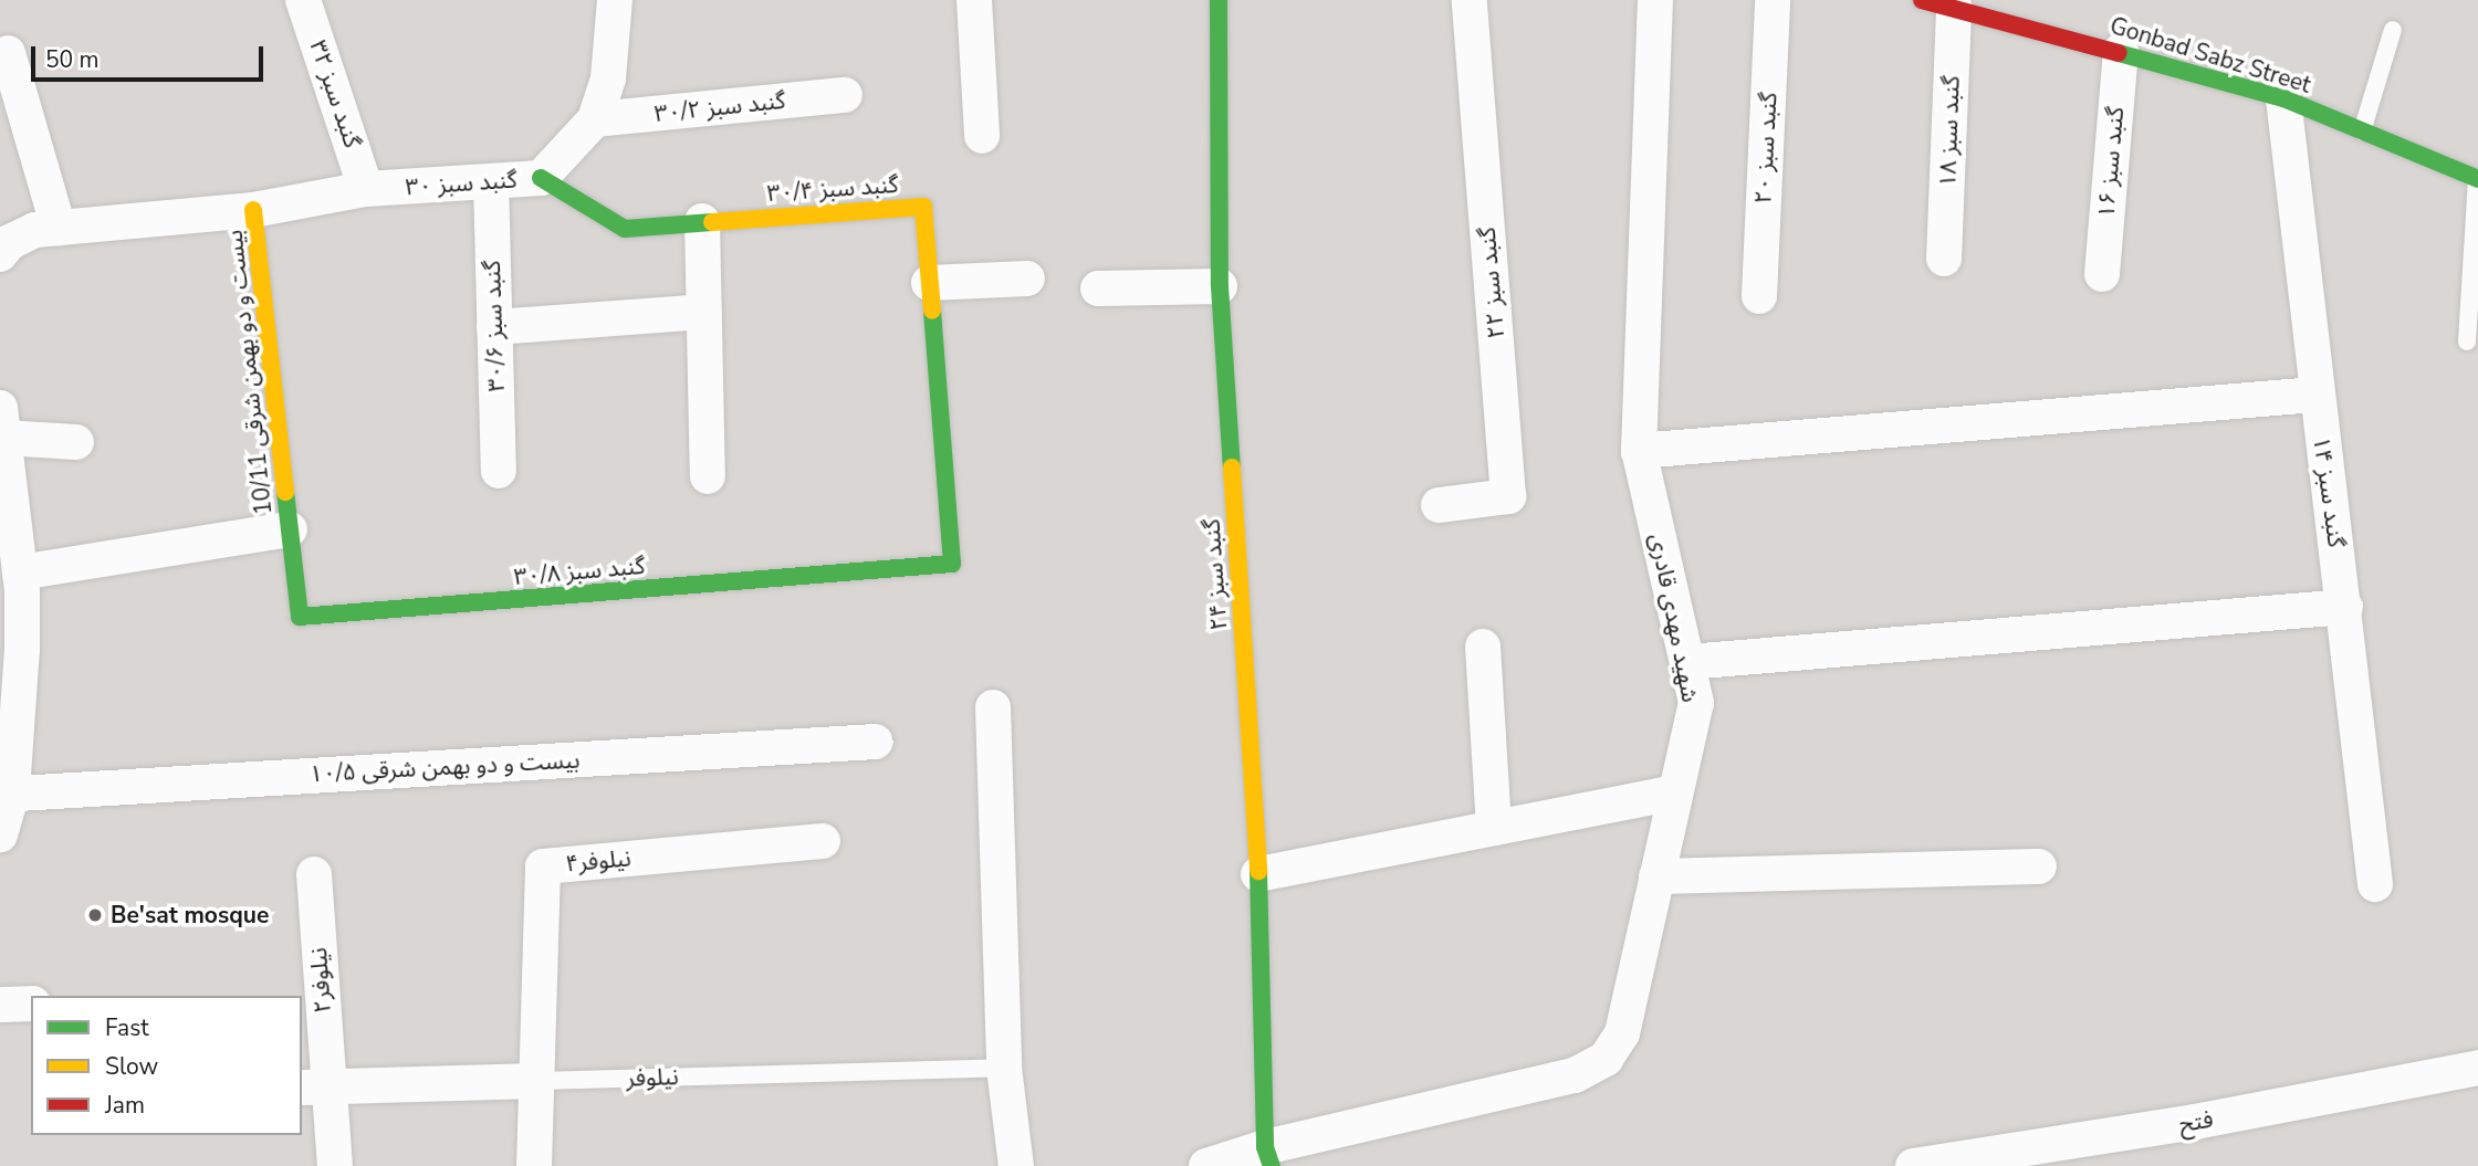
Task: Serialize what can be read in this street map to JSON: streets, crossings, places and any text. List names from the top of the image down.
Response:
{
  "streets": {
    "street": [
      "Gonbad Sabz Street",
      "گنبد سبز ۳۲",
      "گنبد سبز ۳۰/۲",
      "گنبد سبز ۱۸",
      "گنبد سبز ۲۰",
      "گنبد سبز ۱۶",
      "گنبد سبز ۳۰",
      "گنبد سبز ۳۰/۴",
      "گنبد سبز ۲۲",
      "گنبد سبز ۳۰/۶",
      "بیست و دو بهمن شرقی 10/11",
      "گنبد سبز ۱۴",
      "گنبد سبز ۳۰/۸",
      "گنبد سبز ۲۴",
      "شهید مهدی قادری",
      "بیست و دو بهمن شرقی ۱۰/۵",
      "نیلوفر۴",
      "نیلوفر۲",
      "نیلوفر",
      "فتح"
    ]
  },
  "crossings": [
    ["Gonbad Sabz Street", "گنبد سبز ۱۸"],
    ["Gonbad Sabz Street", "گنبد سبز ۱۶"],
    ["Gonbad Sabz Street", "گنبد سبز ۱۴"],
    ["گنبد سبز ۳۲", "گنبد سبز ۳۰"],
    ["گنبد سبز ۳۰/۲", "گنبد سبز ۳۰"],
    ["گنبد سبز ۳۰", "گنبد سبز ۳۰/۴"],
    ["گنبد سبز ۳۰", "گنبد سبز ۳۰/۶"],
    ["گنبد سبز ۳۰", "بیست و دو بهمن شرقی 10/11"],
    ["گنبد سبز ۳۰/۴", "گنبد سبز ۳۰/۸"],
    ["بیست و دو بهمن شرقی 10/11", "گنبد سبز ۳۰/۸"],
    ["گنبد سبز ۲۴", "شهید مهدی قادری"],
    ["نیلوفر۴", "نیلوفر"],
    ["نیلوفر۲", "نیلوفر"]
  ],
  "places": ["Be'sat mosque"],
  "legend": ["Fast", "Slow", "Jam"],
  "scale_bar": "50 m"
}
